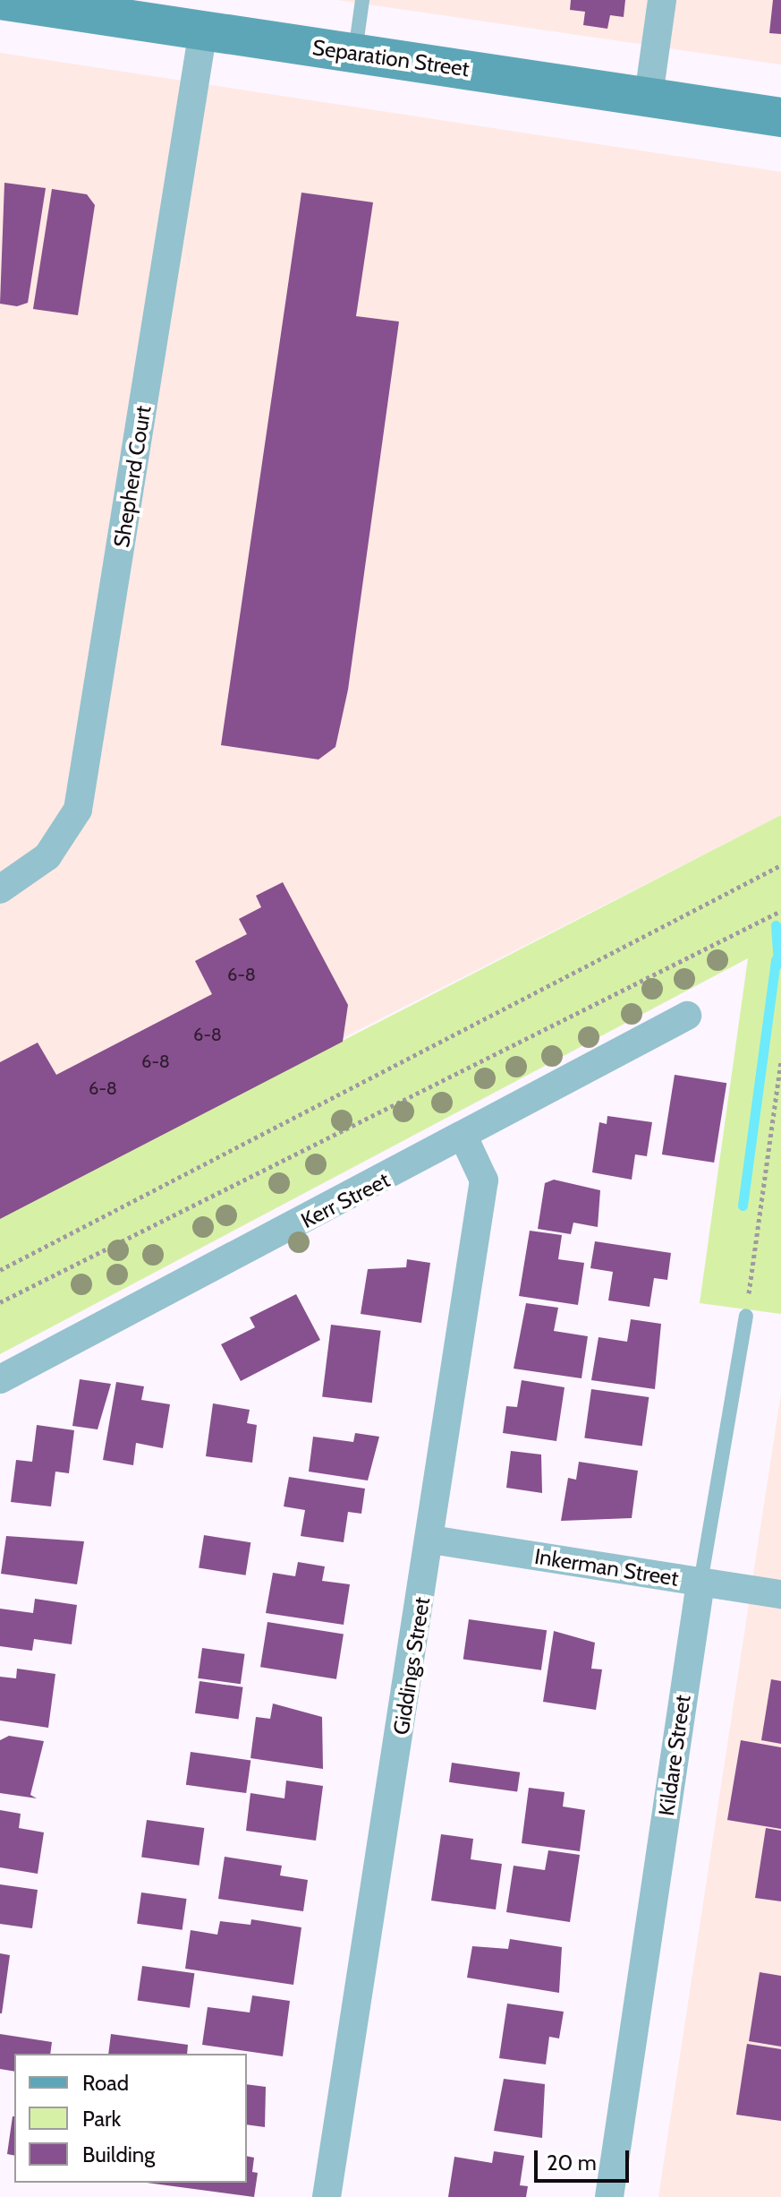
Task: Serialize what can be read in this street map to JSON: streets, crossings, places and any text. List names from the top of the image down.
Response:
{
  "streets": {
    "main road": ["Separation Street"],
    "street": [
      "Shepherd Court",
      "Kerr Street",
      "Inkerman Street",
      "Giddings Street",
      "Kildare Street"
    ]
  },
  "crossings": [
    ["Separation Street", "Shepherd Court"],
    ["Kerr Street", "Giddings Street"],
    ["Inkerman Street", "Giddings Street"],
    ["Inkerman Street", "Kildare Street"]
  ],
  "house_numbers": [
    "6-8",
    "6-8",
    "6-8",
    "6-8"
  ],
  "legend": ["Road", "Park", "Building"],
  "scale_bar": "20 m"
}
